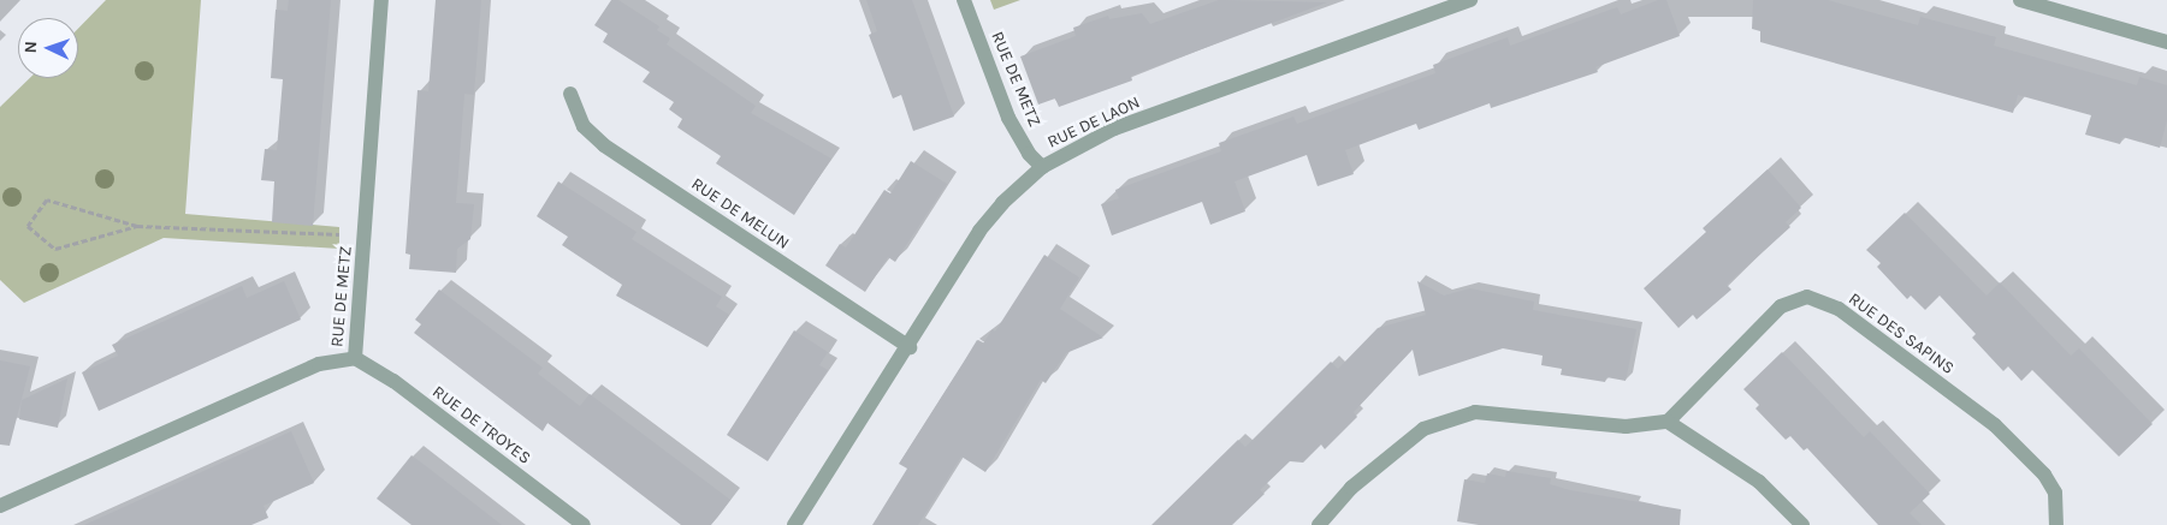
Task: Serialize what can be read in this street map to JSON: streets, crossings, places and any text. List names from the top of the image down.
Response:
{
  "streets": {
    "street": [
      "RUE DE METZ",
      "RUE DE LAON",
      "RUE DE MELUN",
      "RUE DES SAPINS",
      "RUE DE TROYES"
    ]
  },
  "crossings": [
    ["RUE DE METZ", "RUE DE LAON"],
    ["RUE DE METZ", "RUE DE TROYES"],
    ["RUE DE LAON", "RUE DE MELUN"]
  ],
  "north": "left"
}
